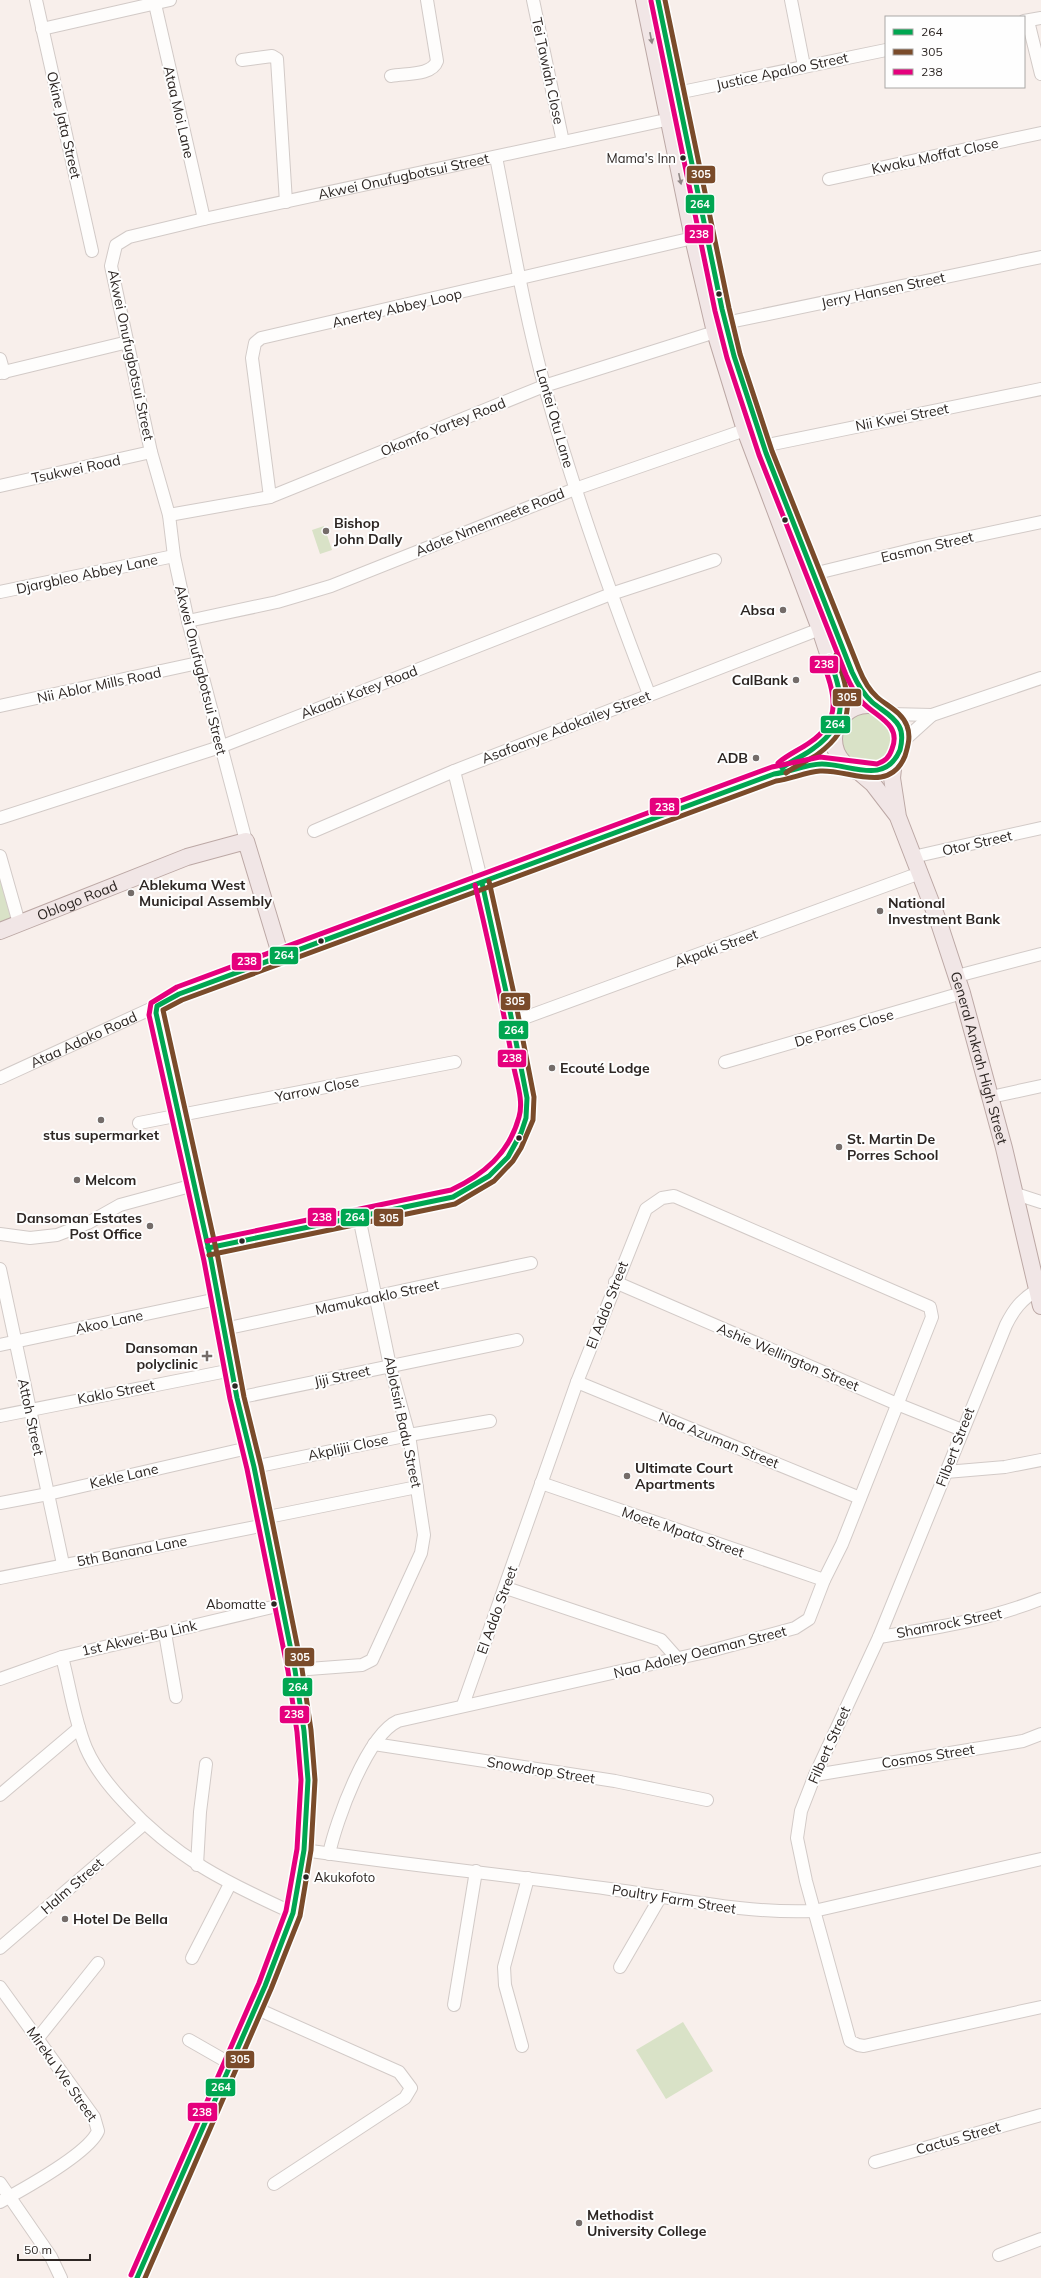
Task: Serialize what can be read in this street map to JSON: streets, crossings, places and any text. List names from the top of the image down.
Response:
{
  "streets": {
    "main road": [
      "Akwei Onufugbotsui Street",
      "Oblogo Road",
      "Ataa Adoko Road",
      "General Ankrah High Street"
    ],
    "street": [
      "Tei Tawiah Close",
      "Justice Apaloo Street",
      "Ataa Moi Lane",
      "Okine Jata Street",
      "Kwaku Moffat Close",
      "Jerry Hansen Street",
      "Anertey Abbey Loop",
      "Nii Kwei Street",
      "Lantei Otu Lane",
      "Okomfo Yartey Road",
      "Tsukwei Road",
      "Adote Nmenmeete Road",
      "Easmon Street",
      "Djargbleo Abbey Lane",
      "Nii Ablor Mills Road",
      "Akaabi Kotey Road",
      "Asafoanye Adokailey Street",
      "Otor Street",
      "Akpaki Street",
      "De Porres Close",
      "Yarrow Close",
      "Mamukaaklo Street",
      "El Addo Street",
      "Akoo Lane",
      "Ashie Wellington Street",
      "Jiji Street",
      "Kaklo Street",
      "Attoh Street",
      "Ablotsiri Badu Street",
      "Naa Azuman Street",
      "Akplijii Close",
      "Filbert Street",
      "Kekle Lane",
      "Moete Mpata Street",
      "5th Banana Lane",
      "Shamrock Street",
      "1st Akwei-Bu Link",
      "Naa Adoley Oeaman Street",
      "Cosmos Street",
      "Snowdrop Street",
      "Halm Street",
      "Poultry Farm Street",
      "Mireku We Street",
      "Cactus Street"
    ]
  },
  "crossings": [
    ["Tei Tawiah Close", "Akwei Onufugbotsui Street"],
    ["Ataa Moi Lane", "Akwei Onufugbotsui Street"],
    ["Akwei Onufugbotsui Street", "Lantei Otu Lane"],
    ["Akwei Onufugbotsui Street", "Okomfo Yartey Road"],
    ["Akwei Onufugbotsui Street", "Tsukwei Road"],
    ["Akwei Onufugbotsui Street", "Adote Nmenmeete Road"],
    ["Akwei Onufugbotsui Street", "Djargbleo Abbey Lane"],
    ["Akwei Onufugbotsui Street", "Nii Ablor Mills Road"],
    ["Akwei Onufugbotsui Street", "Akaabi Kotey Road"],
    ["Akwei Onufugbotsui Street", "Oblogo Road"],
    ["Akwei Onufugbotsui Street", "Ataa Adoko Road"],
    ["Jerry Hansen Street", "Okomfo Yartey Road"],
    ["Anertey Abbey Loop", "Lantei Otu Lane"],
    ["Anertey Abbey Loop", "Okomfo Yartey Road"],
    ["Lantei Otu Lane", "Okomfo Yartey Road"],
    ["Lantei Otu Lane", "Adote Nmenmeete Road"],
    ["Lantei Otu Lane", "Akaabi Kotey Road"],
    ["Lantei Otu Lane", "Asafoanye Adokailey Street"],
    ["Otor Street", "General Ankrah High Street"],
    ["Akpaki Street", "General Ankrah High Street"],
    ["De Porres Close", "General Ankrah High Street"],
    ["Ataa Adoko Road", "General Ankrah High Street"],
    ["General Ankrah High Street", "Filbert Street"],
    ["Mamukaaklo Street", "Ablotsiri Badu Street"],
    ["El Addo Street", "Ashie Wellington Street"],
    ["El Addo Street", "Naa Azuman Street"],
    ["El Addo Street", "Moete Mpata Street"],
    ["El Addo Street", "Naa Adoley Oeaman Street"],
    ["Akoo Lane", "Attoh Street"],
    ["Ashie Wellington Street", "Filbert Street"],
    ["Ashie Wellington Street", "Naa Adoley Oeaman Street"],
    ["Jiji Street", "Ablotsiri Badu Street"],
    ["Kaklo Street", "Attoh Street"],
    ["Attoh Street", "Kekle Lane"],
    ["Attoh Street", "5th Banana Lane"],
    ["Ablotsiri Badu Street", "Akplijii Close"],
    ["Ablotsiri Badu Street", "5th Banana Lane"],
    ["Naa Azuman Street", "Naa Adoley Oeaman Street"],
    ["Filbert Street", "Shamrock Street"],
    ["Filbert Street", "Cosmos Street"],
    ["Filbert Street", "Poultry Farm Street"],
    ["Moete Mpata Street", "Naa Adoley Oeaman Street"],
    ["Naa Adoley Oeaman Street", "Snowdrop Street"],
    ["Naa Adoley Oeaman Street", "Poultry Farm Street"]
  ],
  "places": {
    "other": [
      "Mama's Inn",
      "Bishop John Dally",
      "Absa",
      "CalBank",
      "ADB",
      "Ablekuma West Municipal Assembly",
      "National Investment Bank",
      "Ecouté Lodge",
      "stus supermarket",
      "St. Martin De Porres School",
      "Melcom",
      "Dansoman Estates Post Office",
      "Ultimate Court Apartments",
      "Abomatte",
      "Akukofoto",
      "Hotel De Bella",
      "Methodist University College"
    ],
    "health": ["Dansoman polyclinic"]
  },
  "lines": ["transit line 264", "transit line 305", "transit line 238"],
  "legend": ["264", "305", "238"],
  "scale_bar": "50 m"
}
